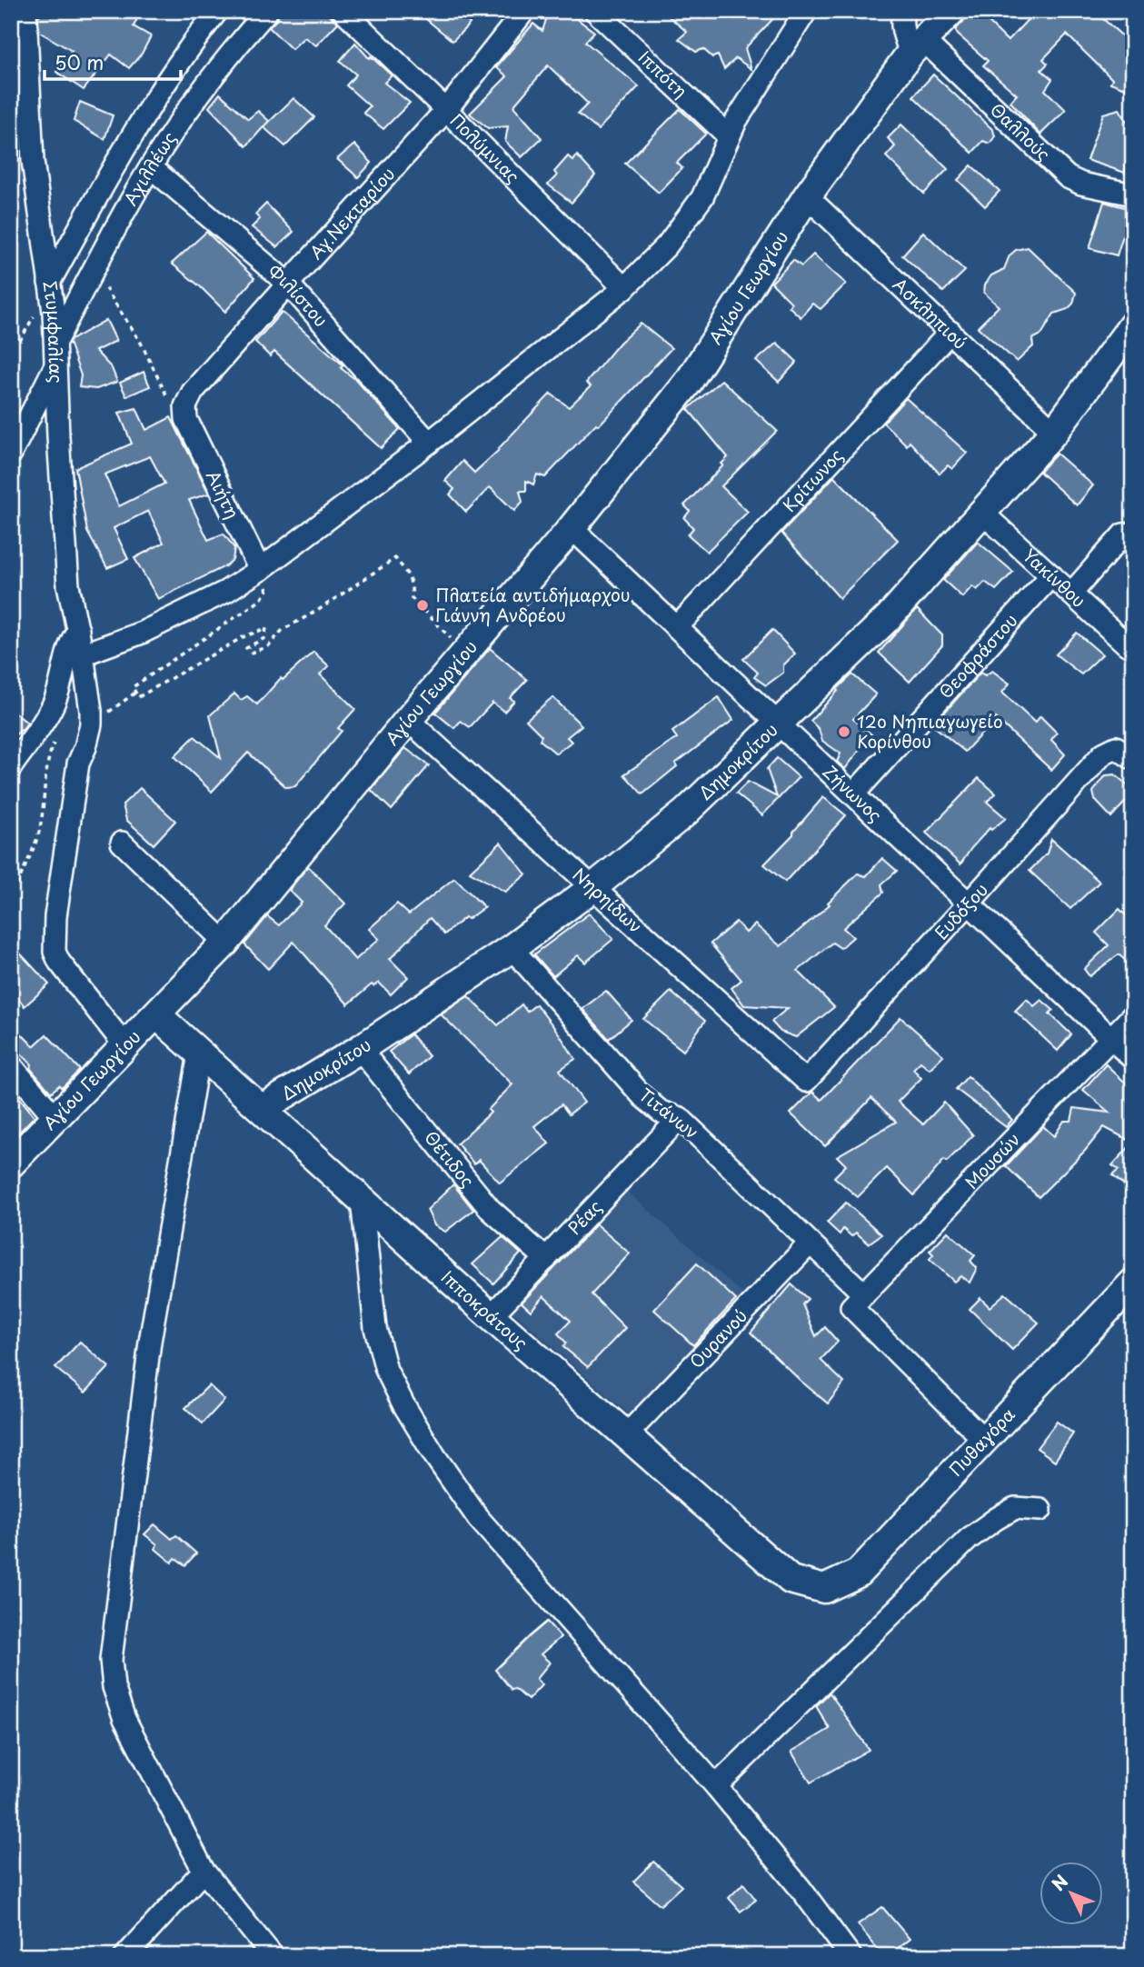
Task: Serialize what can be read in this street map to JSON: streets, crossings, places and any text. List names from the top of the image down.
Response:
{
  "streets": {
    "street": [
      "Ιππότη",
      "Θαλλούς",
      "Πολύμνιας",
      "Αχιλλέως",
      "Αγ.Νεκταρίου",
      "Αγίου Γεωργίου",
      "Φιλίστου",
      "Ασκληπιού",
      "Στυμφαλίας",
      "Κρίτωνος",
      "Αιήτη",
      "Υακίνθου",
      "Θεοφράστου",
      "Δημοκρίτου",
      "Ζήνωνος",
      "Νηρηίδων",
      "Ευδόξου",
      "Τιτάνων",
      "Θέτιδος",
      "Μουσών",
      "Ρέας",
      "Ιπποκράτους",
      "Ουρανού",
      "Πυθαγόρα"
    ]
  },
  "crossings": [
    ["Θαλλούς", "Αγίου Γεωργίου"],
    ["Πολύμνιας", "Αγ.Νεκταρίου"],
    ["Αχιλλέως", "Φιλίστου"],
    ["Αχιλλέως", "Στυμφαλίας"],
    ["Αγ.Νεκταρίου", "Φιλίστου"],
    ["Αγ.Νεκταρίου", "Αιήτη"],
    ["Αγίου Γεωργίου", "Ασκληπιού"],
    ["Αγίου Γεωργίου", "Ζήνωνος"],
    ["Αγίου Γεωργίου", "Νηρηίδων"],
    ["Αγίου Γεωργίου", "Ιπποκράτους"],
    ["Ασκληπιού", "Κρίτωνος"],
    ["Ασκληπιού", "Δημοκρίτου"],
    ["Κρίτωνος", "Ζήνωνος"],
    ["Υακίνθου", "Θεοφράστου"],
    ["Υακίνθου", "Δημοκρίτου"],
    ["Θεοφράστου", "Ζήνωνος"],
    ["Δημοκρίτου", "Ζήνωνος"],
    ["Δημοκρίτου", "Νηρηίδων"],
    ["Δημοκρίτου", "Τιτάνων"],
    ["Δημοκρίτου", "Θέτιδος"],
    ["Δημοκρίτου", "Ιπποκράτους"],
    ["Ζήνωνος", "Ευδόξου"],
    ["Ζήνωνος", "Μουσών"],
    ["Νηρηίδων", "Ευδόξου"],
    ["Τιτάνων", "Μουσών"],
    ["Τιτάνων", "Ρέας"],
    ["Τιτάνων", "Ουρανού"],
    ["Τιτάνων", "Πυθαγόρα"],
    ["Θέτιδος", "Ρέας"],
    ["Ρέας", "Ιπποκράτους"],
    ["Ιπποκράτους", "Ουρανού"],
    ["Ιπποκράτους", "Πυθαγόρα"]
  ],
  "places": ["Πλατεία αντιδήμαρχου Γιάννη Ανδρέου", "12ο Νηπιαγωγείο Κορίνθου"],
  "scale_bar": "50 m",
  "north": "top left"
}
